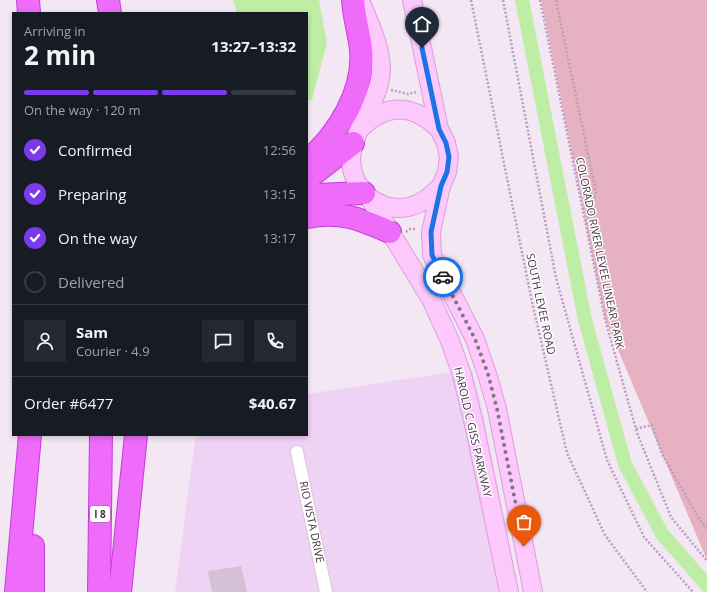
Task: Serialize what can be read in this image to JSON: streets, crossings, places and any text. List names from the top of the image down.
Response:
{
  "streets": {
    "highway": ["I 8"],
    "street": ["HAROLD C GISS PARKWAY", "RIO VISTA DRIVE"],
    "path": ["COLORADO RIVER LEVEE LINEAR PARK", "SOUTH LEVEE ROAD"]
  },
  "page": {
    "heading": ["2 min", "Arriving in", "13:27–13:32"],
    "panel": [
      "Sam",
      "Courier · 4.9",
      "Order #6477",
      "$40.67"
    ],
    "bar": "On the way · 120 m",
    "list": [
      ["Confirmed", "12:56"],
      ["Preparing", "13:15"],
      ["On the way", "13:17"],
      "Delivered"
    ]
  }
}
